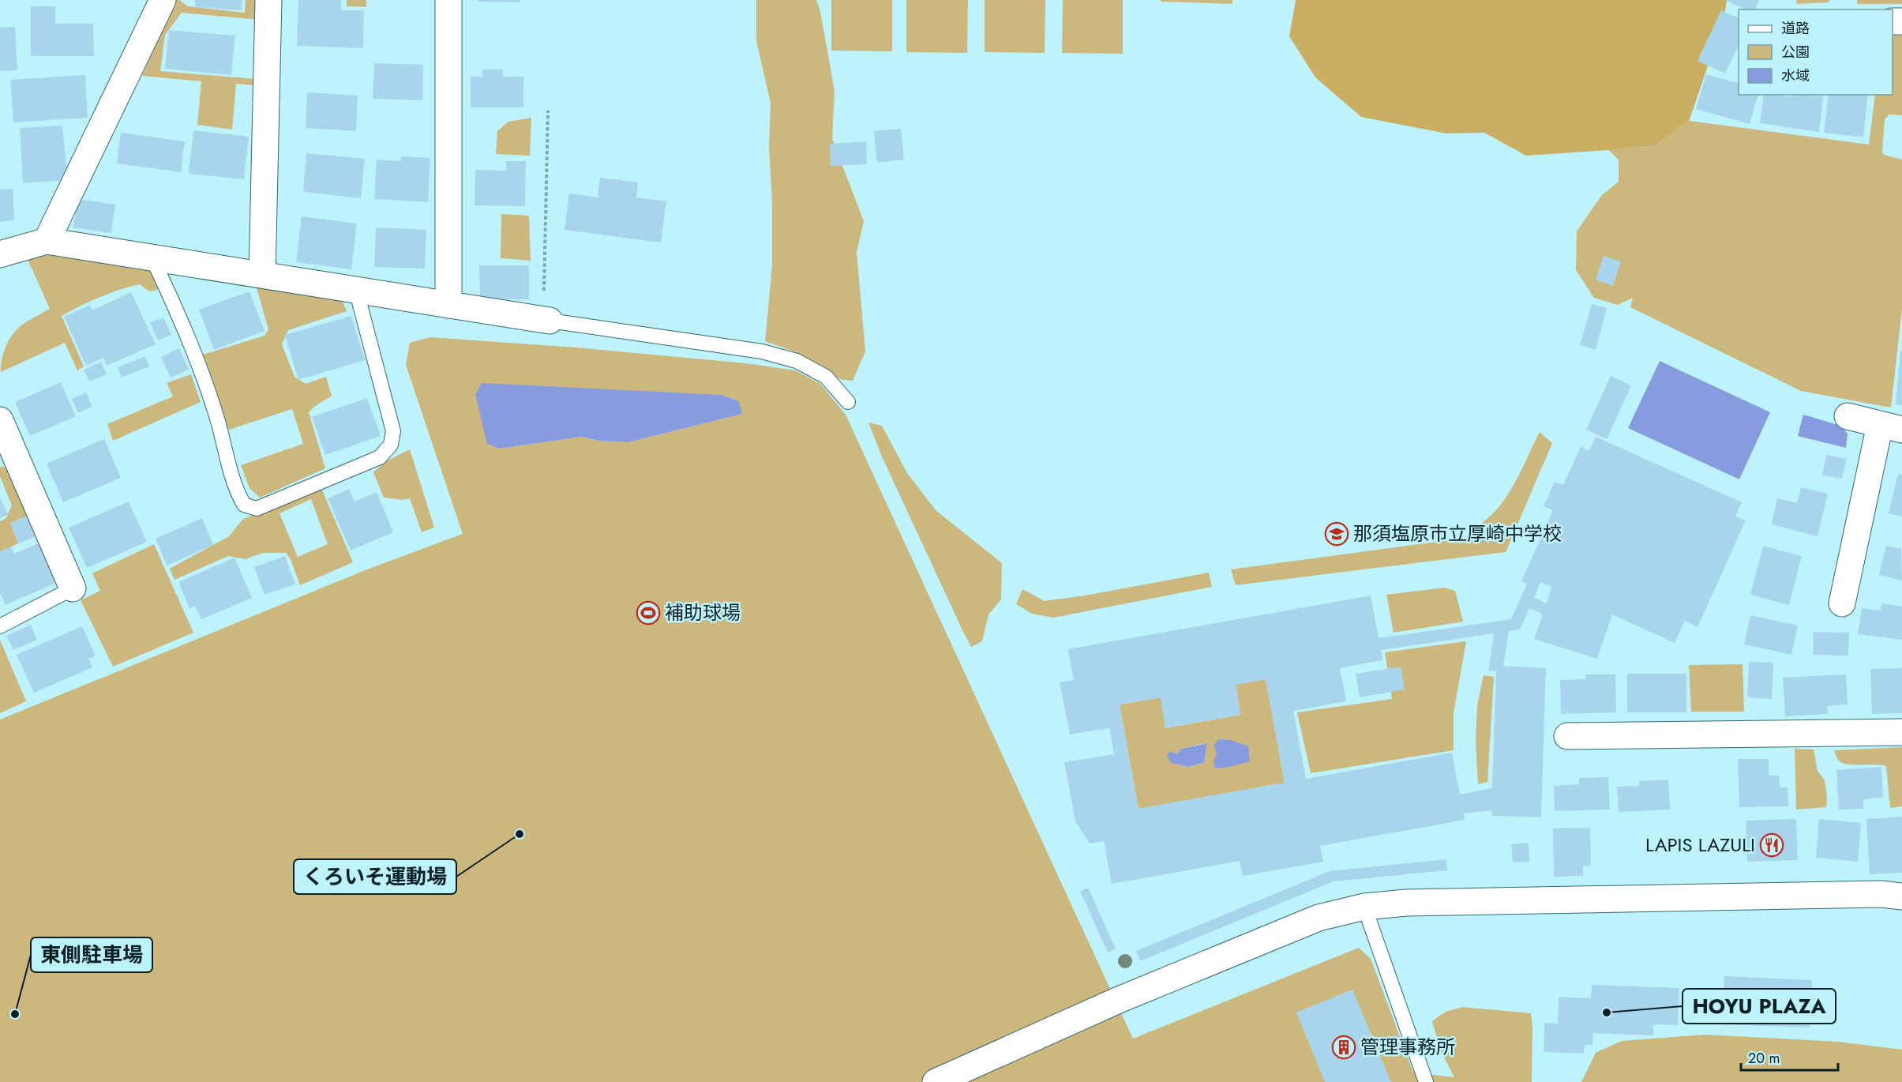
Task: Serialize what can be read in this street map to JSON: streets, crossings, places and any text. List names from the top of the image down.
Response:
{
  "places": {
    "school or university": ["那須塩原市立厚崎中学校"],
    "sports": ["補助球場"],
    "other": ["くろいそ運動場", "HOYU PLAZA", "東側駐車場"],
    "restaurant": ["LAPIS LAZULI"],
    "building": ["管理事務所"]
  },
  "legend": ["道路", "公園", "水域"],
  "scale_bar": "20 m"
}
